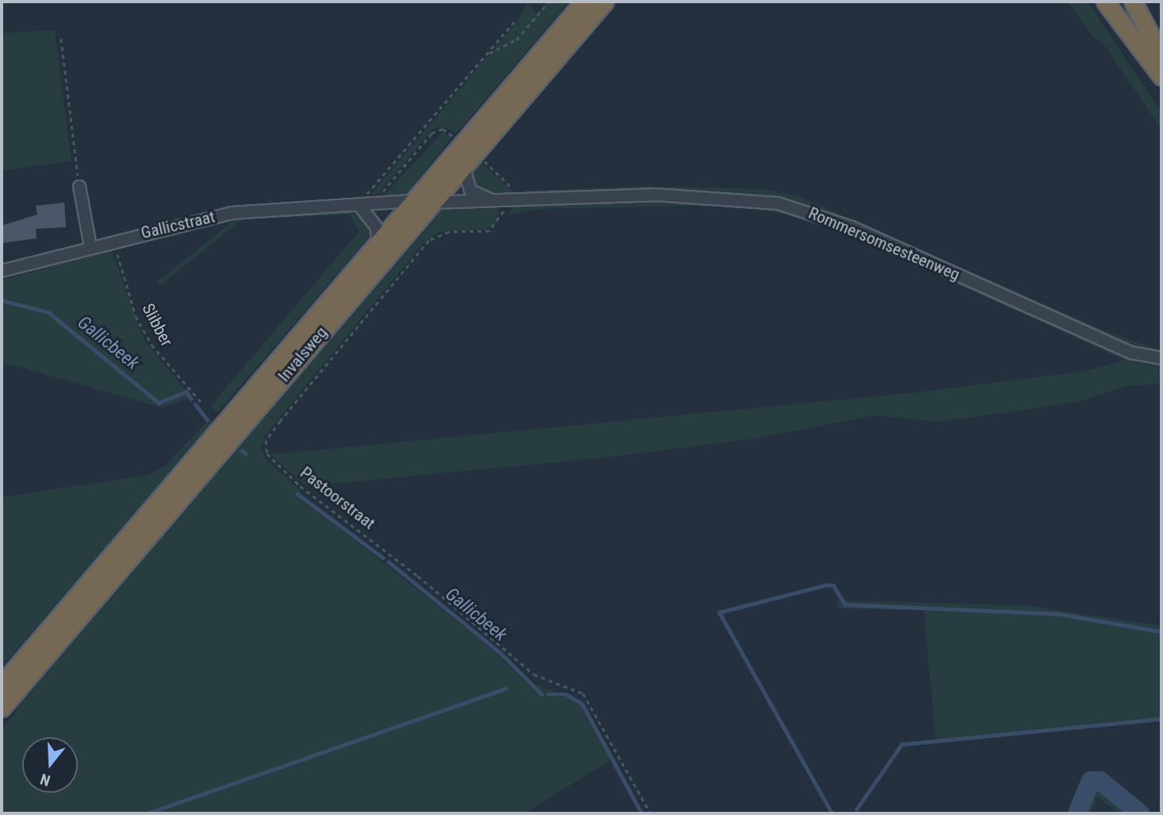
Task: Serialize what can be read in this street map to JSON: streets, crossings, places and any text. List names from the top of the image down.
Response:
{
  "streets": {
    "highway": ["Invalsweg"],
    "street": ["Gallicstraat", "Rommersomsesteenweg"],
    "path": ["Slibber", "Pastoorstraat"]
  },
  "crossings": [
    ["Gallicstraat", "Invalsweg"],
    ["Rommersomsesteenweg", "Invalsweg"],
    ["Rommersomsesteenweg", "Pastoorstraat"]
  ],
  "water": ["Gallicbeek"],
  "north": "bottom"
}
